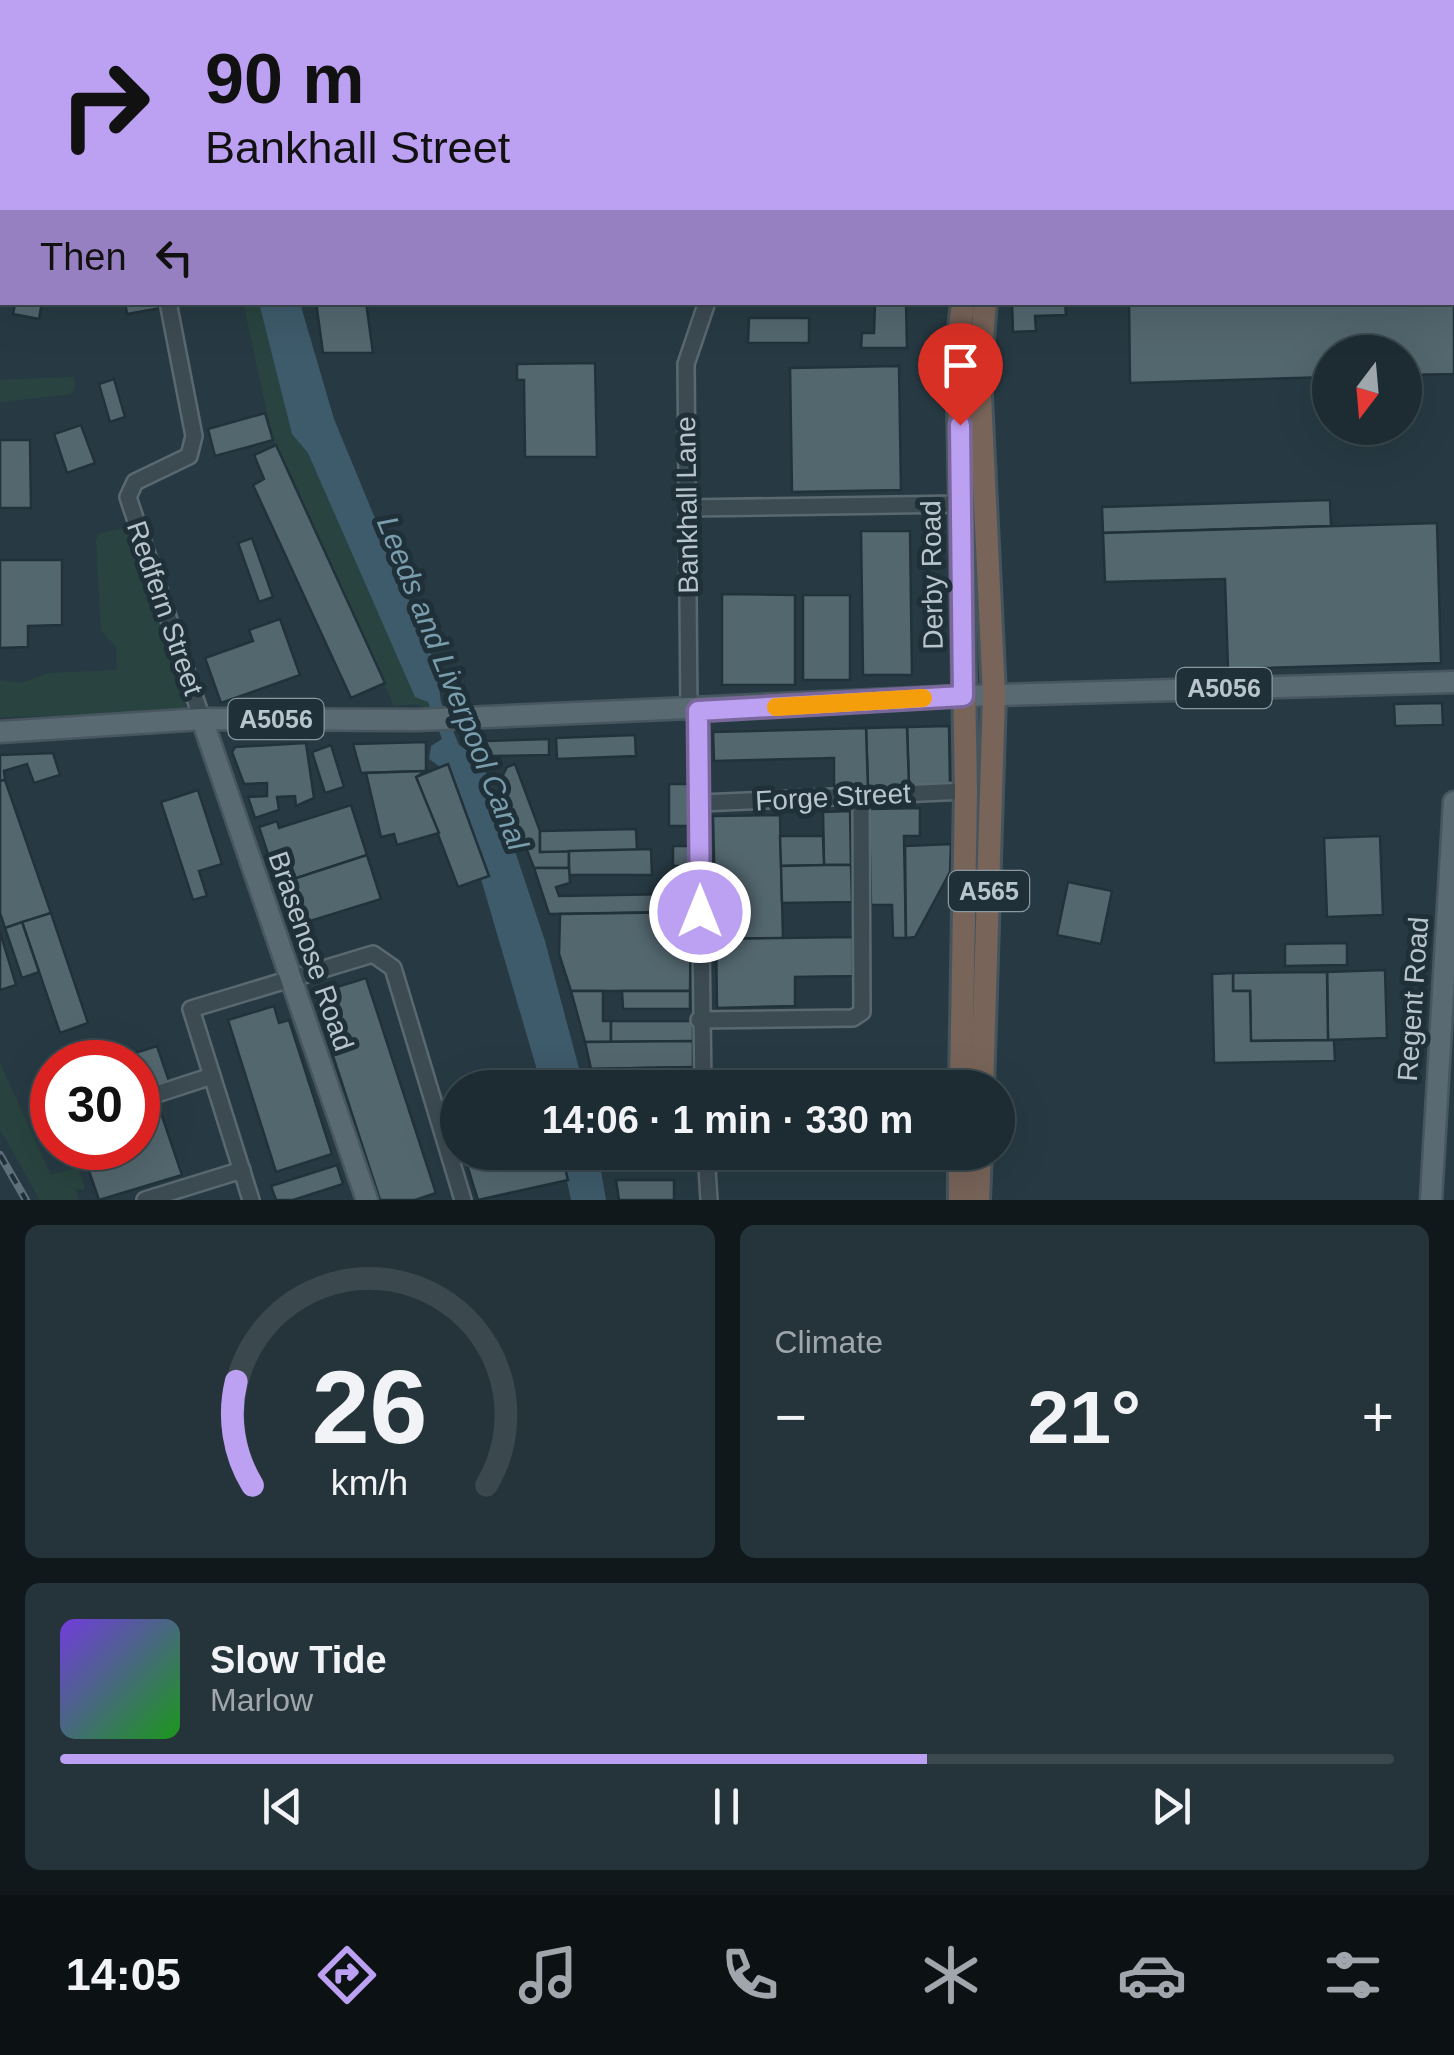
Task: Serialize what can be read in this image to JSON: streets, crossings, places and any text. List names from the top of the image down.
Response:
{
  "streets": {
    "highway": ["Derby Road", "A565"],
    "main road": ["A5056", "Brasenose Road", "Regent Road"],
    "street": ["Bankhall Lane", "Redfern Street", "Forge Street"]
  },
  "crossings": [
    ["Bankhall Lane", "A5056"],
    ["Bankhall Lane", "Forge Street"],
    ["Derby Road", "A5056"],
    ["Derby Road", "Forge Street"],
    ["Redfern Street", "A5056"],
    ["Redfern Street", "Brasenose Road"],
    ["A5056", "Brasenose Road"]
  ],
  "water": ["Leeds and Liverpool Canal"],
  "north": "bottom",
  "page": {
    "turn": ["90 m", "Bankhall Street"],
    "then": "Then",
    "limit": "30",
    "trip": "14:06 · 1 min · 330 m",
    "tile": "Climate",
    "heat": ["−", "21°", "+"],
    "song": ["Slow Tide", "Marlow"],
    "tabs": "14:05",
    "gauge": ["26", "km/h"]
  }
}
